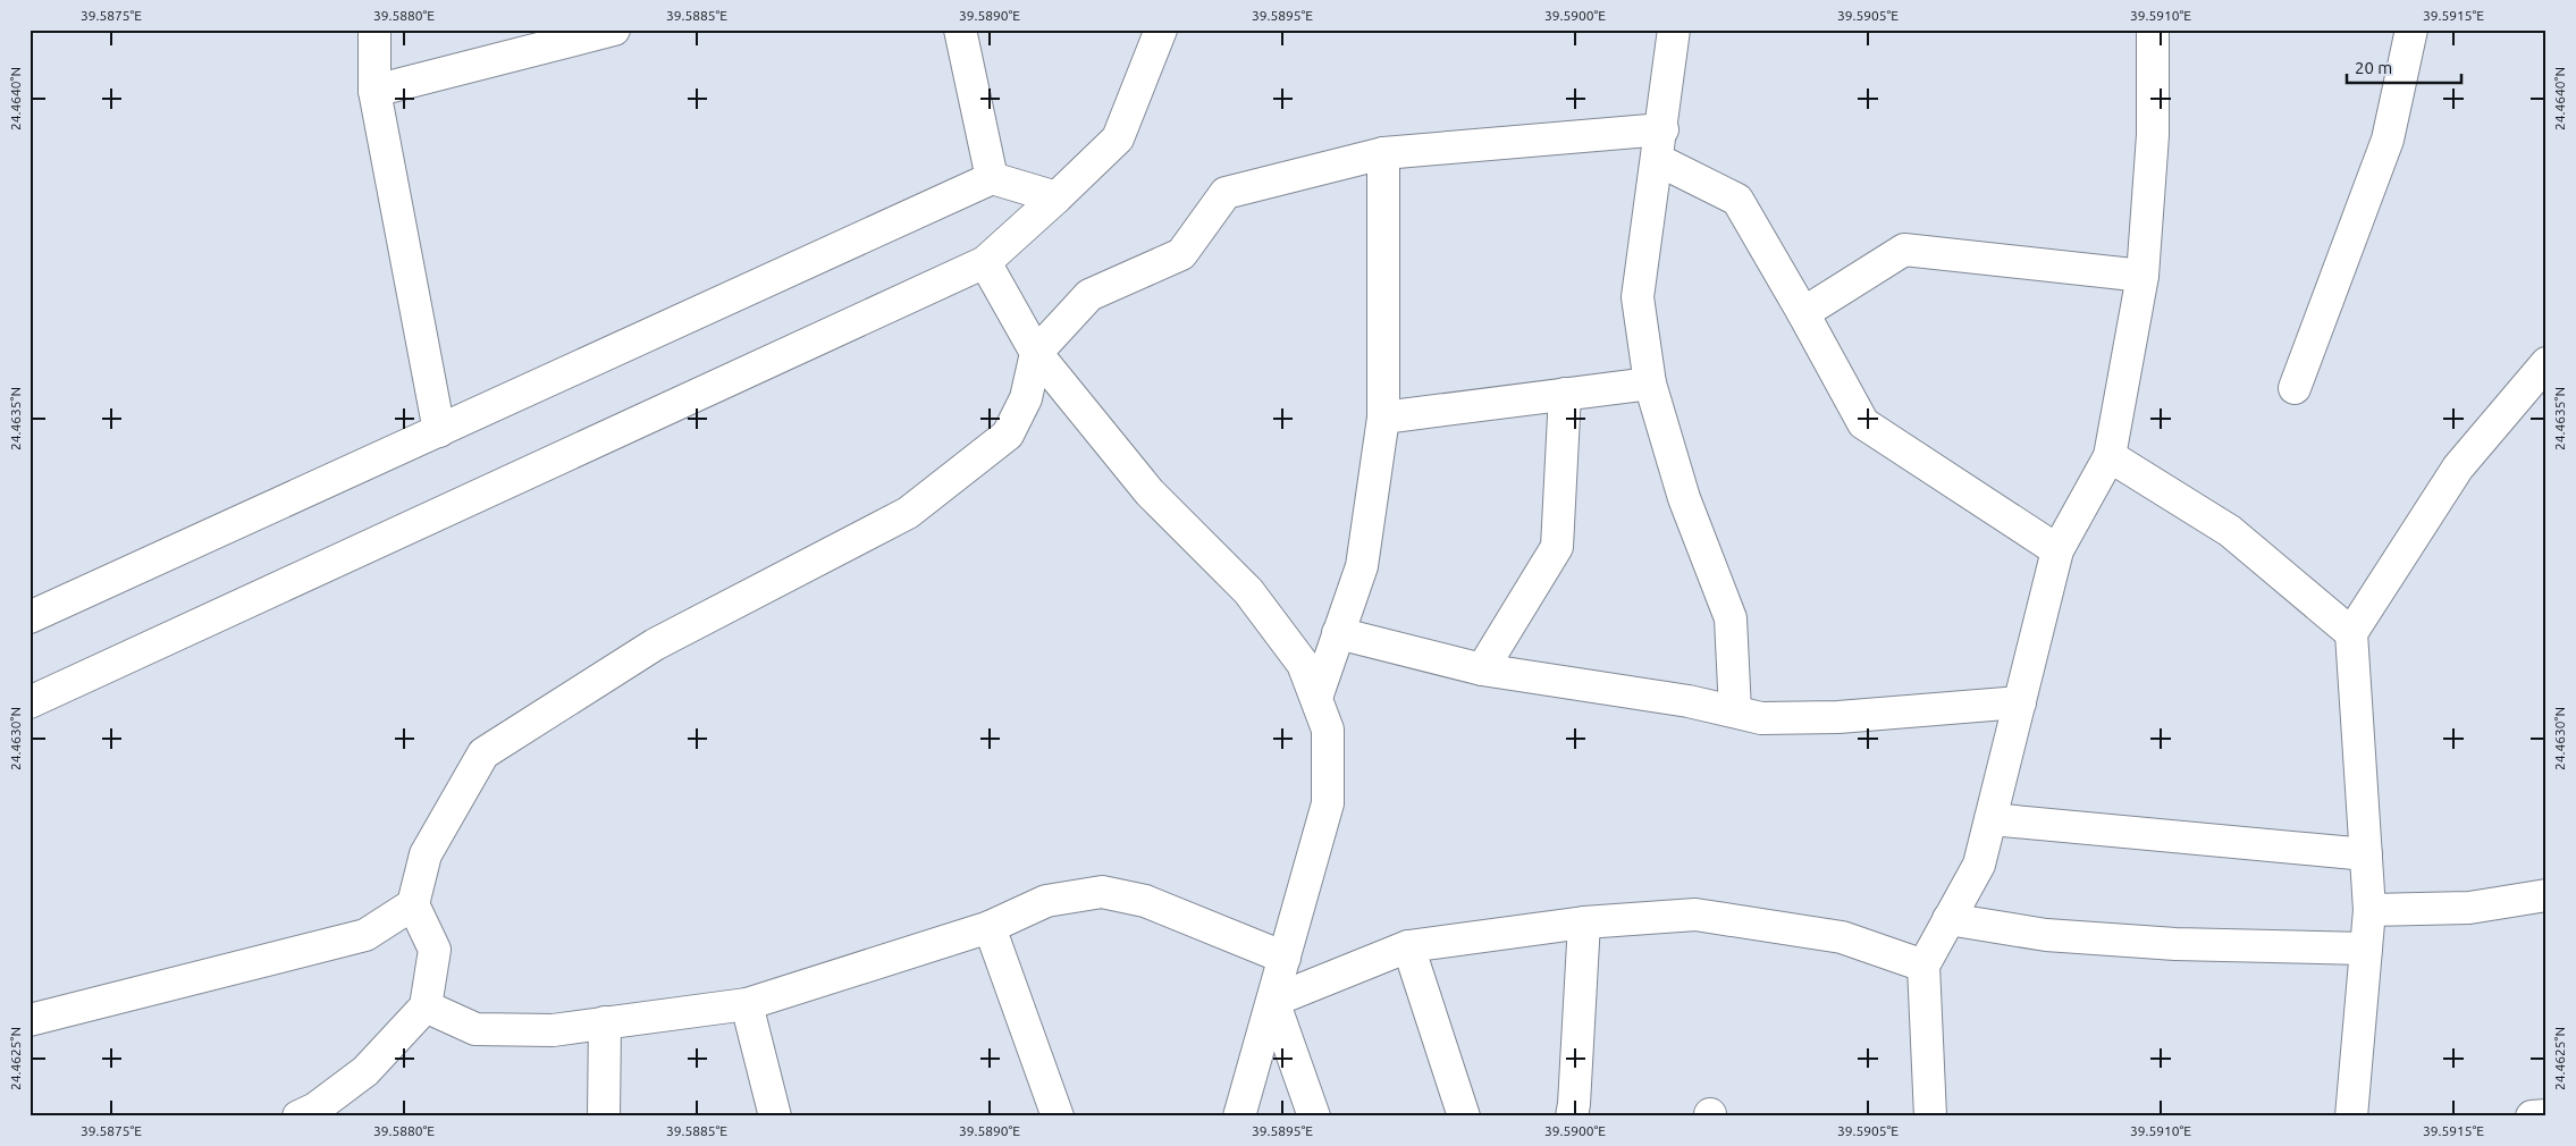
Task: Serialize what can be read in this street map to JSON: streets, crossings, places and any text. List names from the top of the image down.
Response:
{
  "scale_bar": "20 m",
  "coordinates": [
    "39.5875°E",
    "39.5880°E",
    "39.5885°E",
    "39.5890°E",
    "39.5895°E",
    "39.5900°E",
    "39.5905°E",
    "39.5910°E",
    "39.5915°E",
    "24.4640°N",
    "24.4635°N",
    "24.4630°N",
    "24.4625°N"
  ]
}
